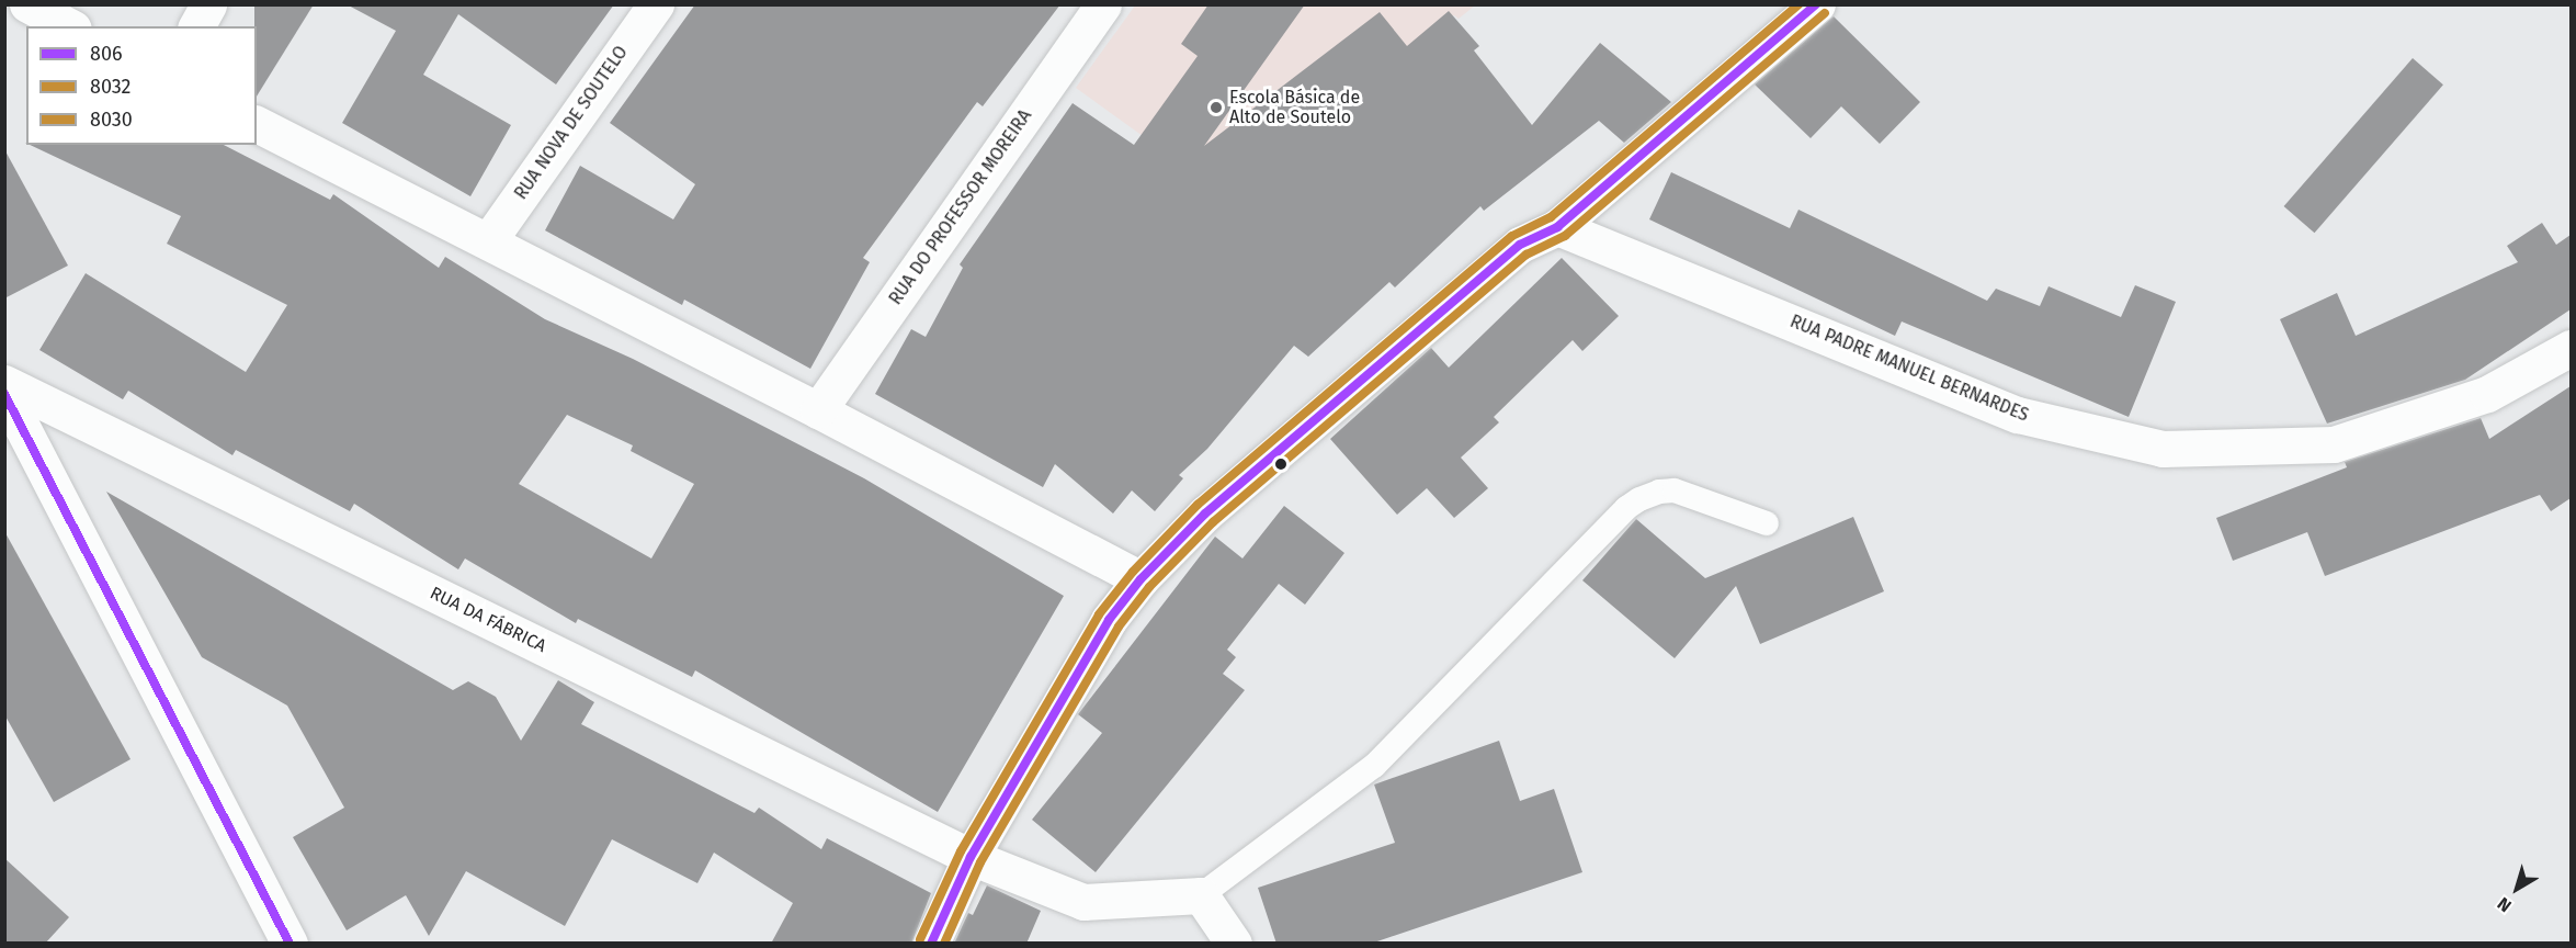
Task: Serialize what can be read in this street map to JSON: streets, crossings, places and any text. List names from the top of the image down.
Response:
{
  "streets": {
    "street": [
      "RUA NOVA DE SOUTELO",
      "RUA DO PROFESSOR MOREIRA",
      "RUA PADRE MANUEL BERNARDES",
      "RUA DA FÁBRICA"
    ]
  },
  "places": ["Escola Básica de Alto de Soutelo"],
  "lines": ["transit line 806", "transit line 8030", "transit line 8032"],
  "legend": ["806", "8032", "8030"],
  "north": "bottom left"
}
